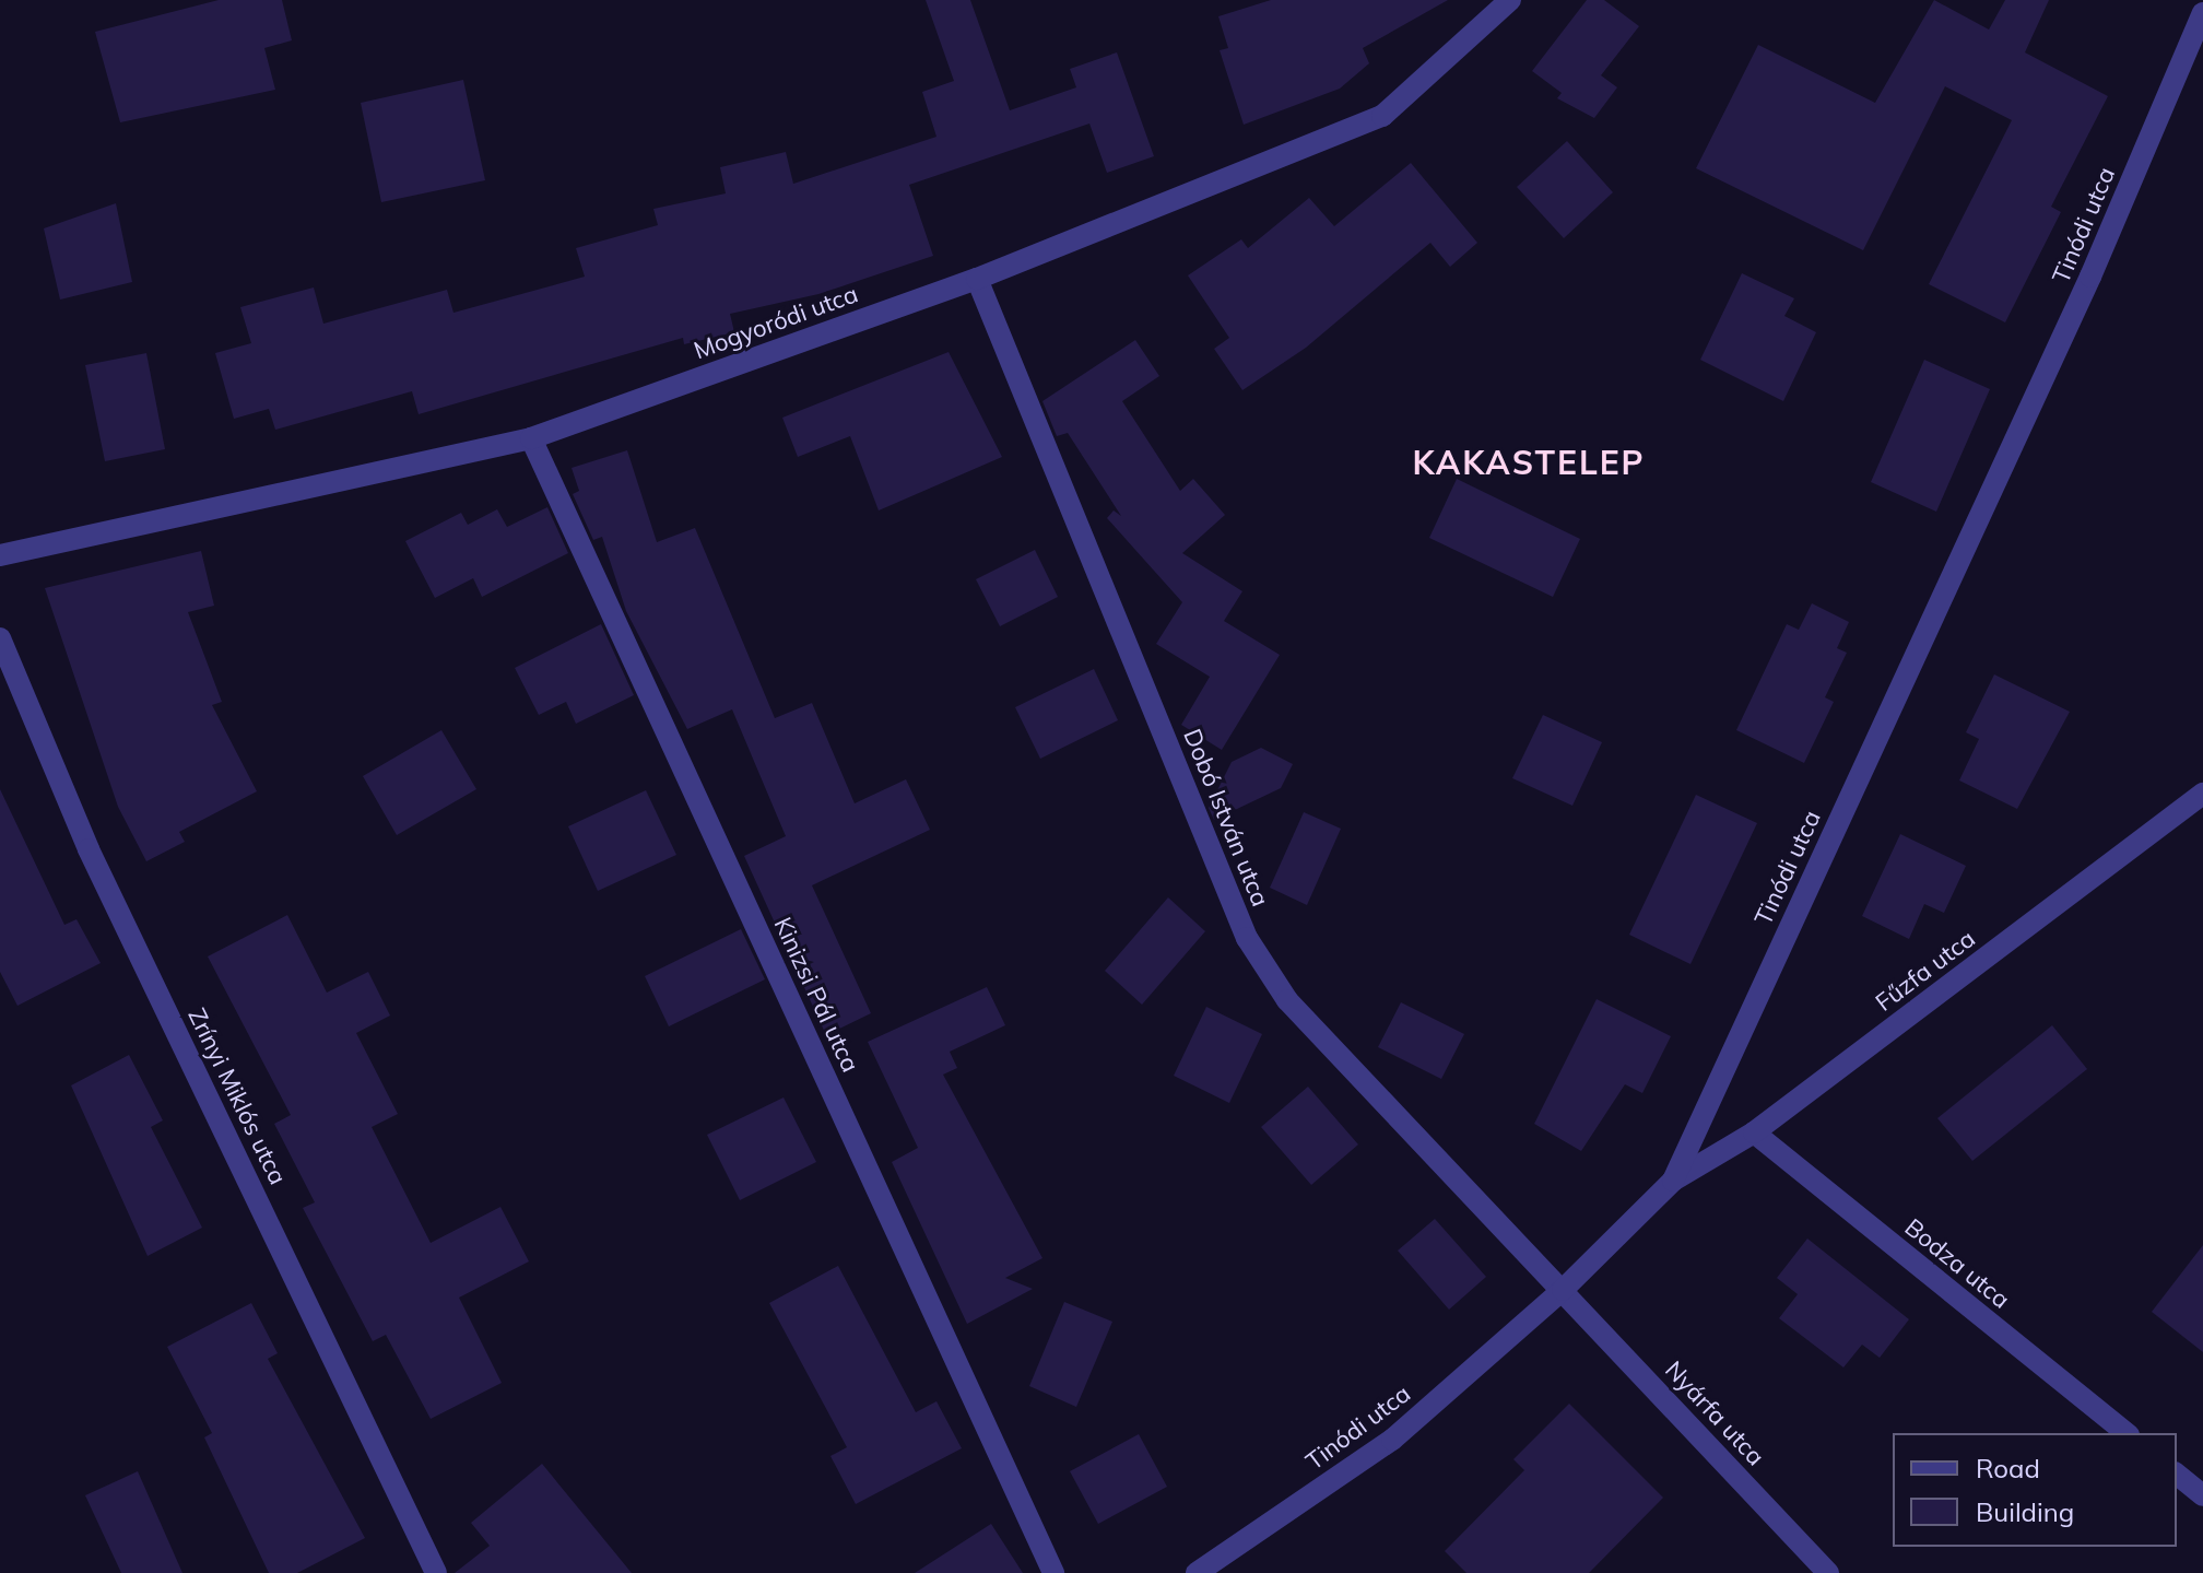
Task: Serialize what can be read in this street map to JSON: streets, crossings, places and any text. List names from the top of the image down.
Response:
{
  "streets": {
    "street": [
      "Tinódi utca",
      "Mogyoródi utca",
      "Dobó István utca",
      "Fűzfa utca",
      "Kinizsi Pál utca",
      "Zrínyi Miklós utca",
      "Bodza utca",
      "Nyárfa utca"
    ]
  },
  "crossings": [
    ["Tinódi utca", "Dobó István utca"],
    ["Tinódi utca", "Fűzfa utca"],
    ["Tinódi utca", "Nyárfa utca"],
    ["Mogyoródi utca", "Dobó István utca"],
    ["Mogyoródi utca", "Kinizsi Pál utca"],
    ["Dobó István utca", "Nyárfa utca"],
    ["Fűzfa utca", "Bodza utca"]
  ],
  "districts": ["KAKASTELEP"],
  "legend": ["Road", "Building"]
}
